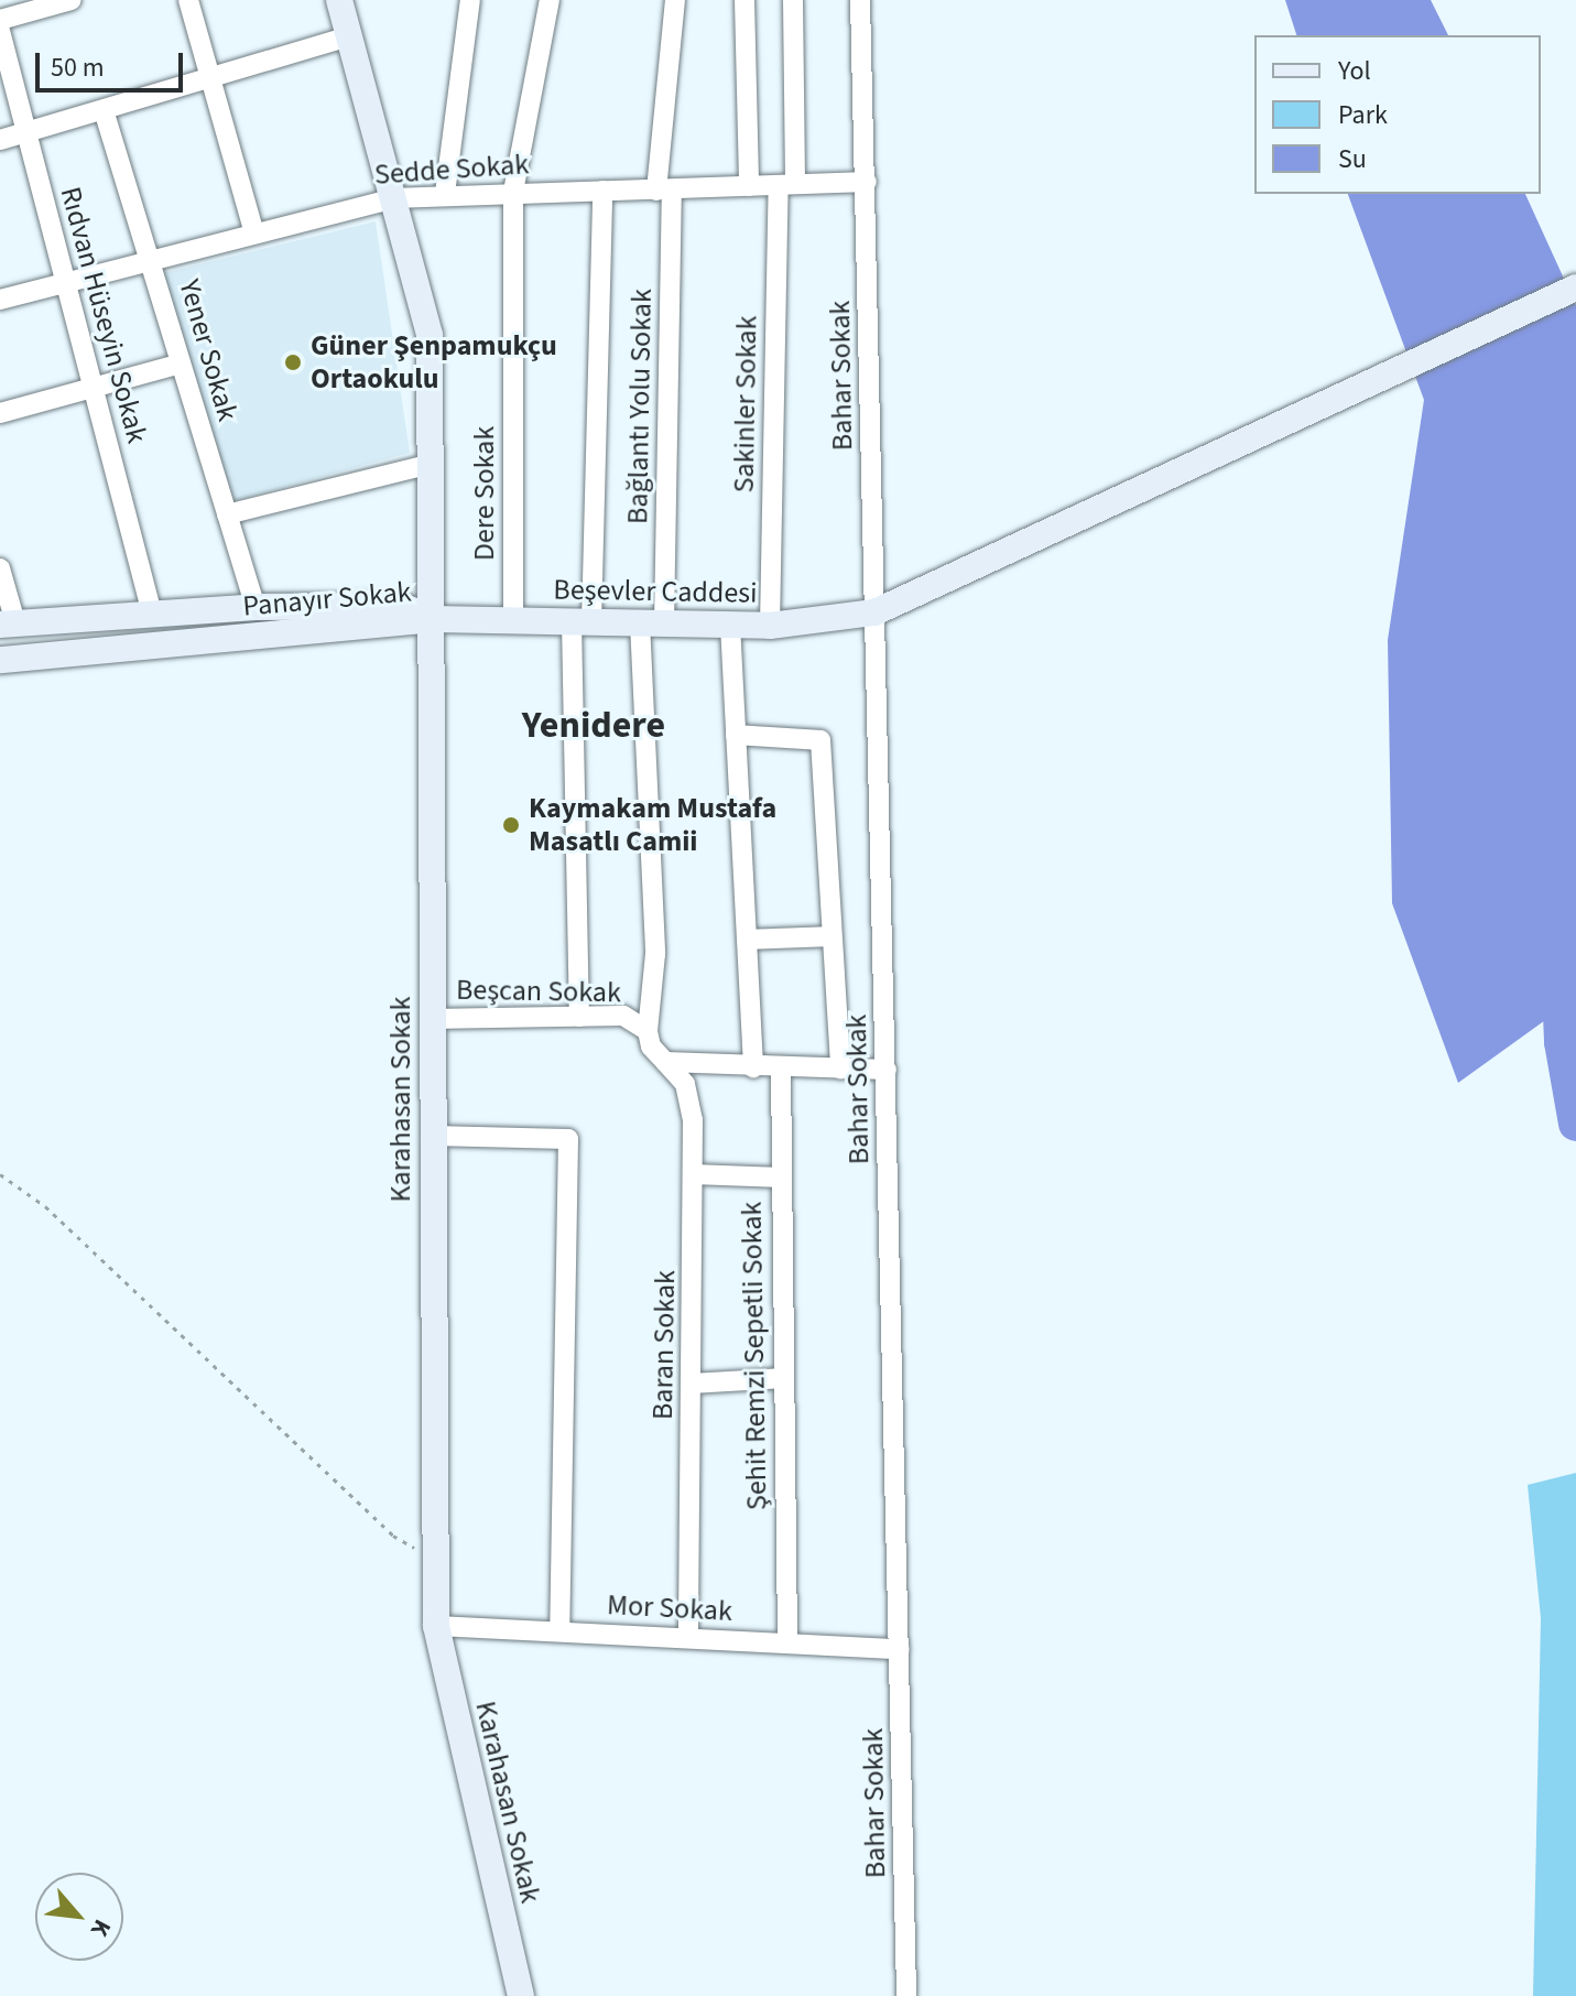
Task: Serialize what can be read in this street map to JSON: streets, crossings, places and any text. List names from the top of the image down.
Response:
{
  "streets": {
    "street": [
      "Sedde Sokak",
      "Rıdvan Hüseyin Sokak",
      "Yener Sokak",
      "Bahar Sokak",
      "Sakinler Sokak",
      "Bağlantı Yolu Sokak",
      "Dere Sokak",
      "Beşevler Caddesi",
      "Panayır Sokak",
      "Beşcan Sokak",
      "Karahasan Sokak",
      "Baran Sokak",
      "Şehit Remzi Sepetli Sokak",
      "Mor Sokak"
    ]
  },
  "crossings": [
    ["Sedde Sokak", "Rıdvan Hüseyin Sokak"],
    ["Sedde Sokak", "Yener Sokak"],
    ["Sedde Sokak", "Bahar Sokak"],
    ["Sedde Sokak", "Sakinler Sokak"],
    ["Sedde Sokak", "Bağlantı Yolu Sokak"],
    ["Sedde Sokak", "Dere Sokak"],
    ["Sedde Sokak", "Karahasan Sokak"],
    ["Rıdvan Hüseyin Sokak", "Panayır Sokak"],
    ["Yener Sokak", "Panayır Sokak"],
    ["Bahar Sokak", "Beşevler Caddesi"],
    ["Bahar Sokak", "Mor Sokak"],
    ["Sakinler Sokak", "Beşevler Caddesi"],
    ["Bağlantı Yolu Sokak", "Beşevler Caddesi"],
    ["Bağlantı Yolu Sokak", "Beşcan Sokak"],
    ["Dere Sokak", "Beşevler Caddesi"],
    ["Beşevler Caddesi", "Panayır Sokak"],
    ["Beşevler Caddesi", "Karahasan Sokak"],
    ["Panayır Sokak", "Karahasan Sokak"],
    ["Beşcan Sokak", "Karahasan Sokak"],
    ["Beşcan Sokak", "Baran Sokak"],
    ["Karahasan Sokak", "Mor Sokak"],
    ["Baran Sokak", "Mor Sokak"],
    ["Şehit Remzi Sepetli Sokak", "Mor Sokak"]
  ],
  "districts": ["Yenidere"],
  "places": ["Güner Şenpamukçu Ortaokulu", "Kaymakam Mustafa Masatlı Camii"],
  "legend": ["Yol", "Park", "Su"],
  "scale_bar": "50 m",
  "north": "bottom right"
}
